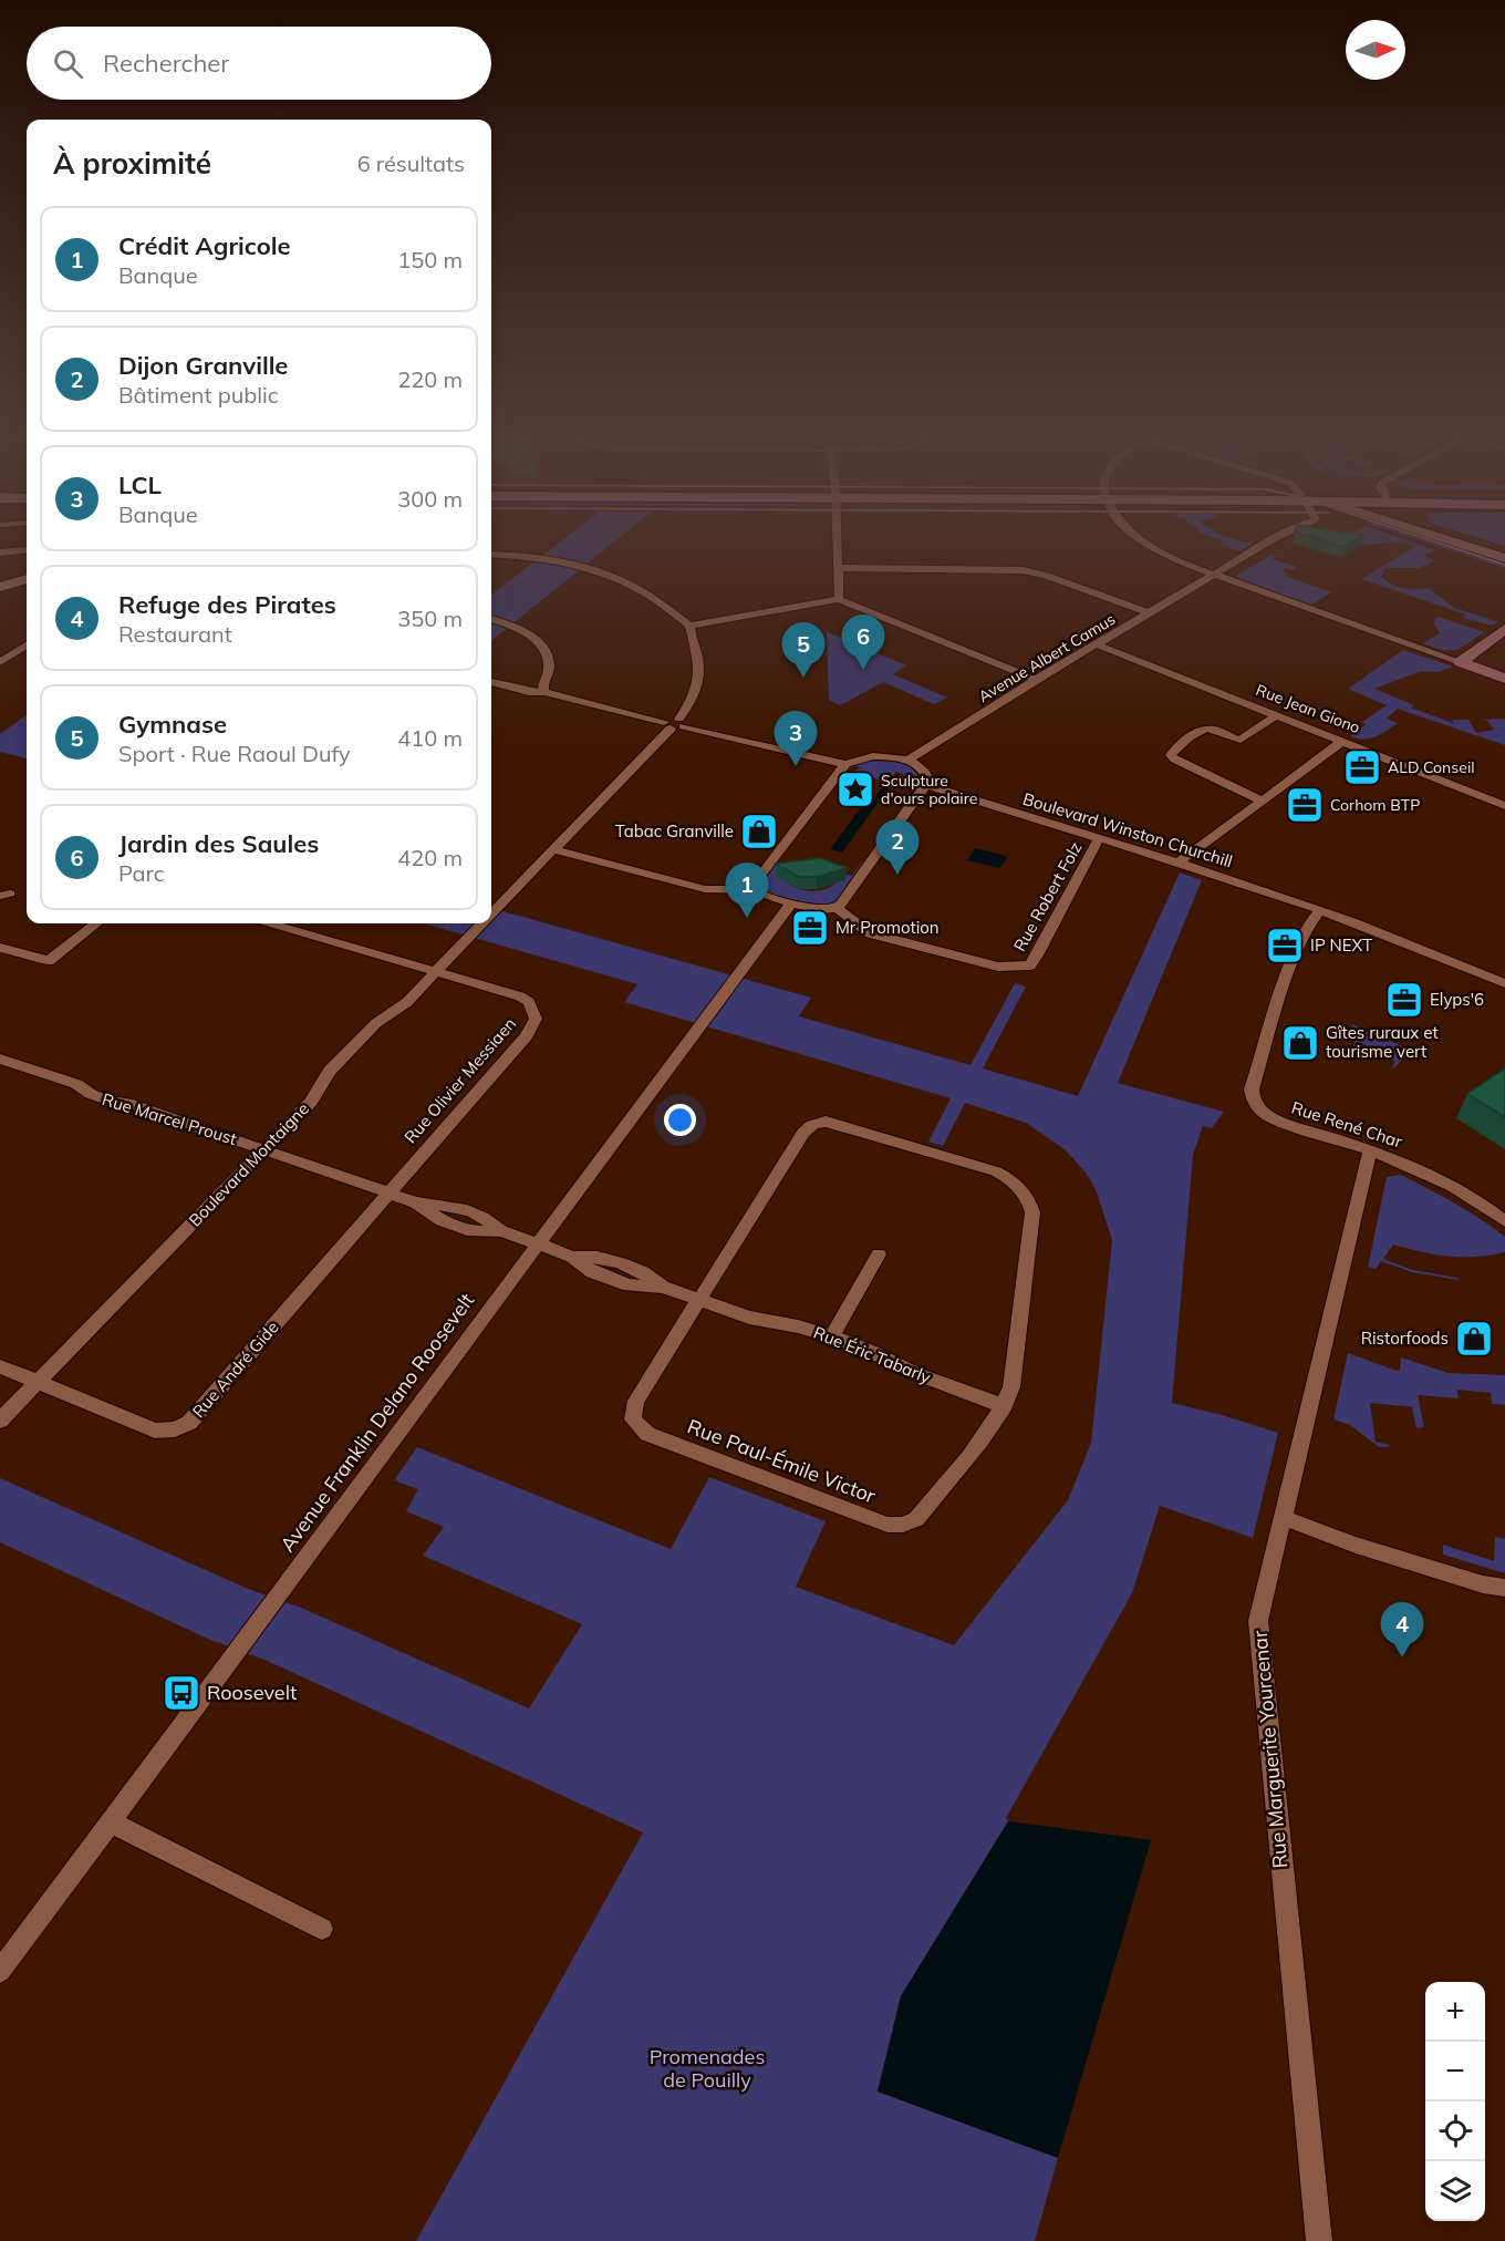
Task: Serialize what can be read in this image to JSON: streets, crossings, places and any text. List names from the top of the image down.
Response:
{
  "streets": {
    "street": [
      "Avenue Albert Camus",
      "Rue Jean Giono",
      "Boulevard Winston Churchill",
      "Rue Robert Folz",
      "Rue Olivier Messiaen",
      "Rue Marcel Proust",
      "Rue René Char",
      "Boulevard Montaigne",
      "Rue Éric Tabarly",
      "Rue André Gide",
      "Avenue Franklin Delano Roosevelt",
      "Rue Paul-Émile Victor",
      "Rue Marguerite Yourcenar"
    ]
  },
  "crossings": [
    ["Avenue Albert Camus", "Rue Jean Giono"],
    ["Boulevard Winston Churchill", "Rue Robert Folz"],
    ["Boulevard Winston Churchill", "Rue René Char"],
    ["Rue Olivier Messiaen", "Rue Marcel Proust"],
    ["Rue Olivier Messiaen", "Boulevard Montaigne"],
    ["Rue Olivier Messiaen", "Rue André Gide"],
    ["Rue Marcel Proust", "Boulevard Montaigne"],
    ["Rue Marcel Proust", "Rue Éric Tabarly"],
    ["Rue Marcel Proust", "Rue André Gide"],
    ["Rue Marcel Proust", "Avenue Franklin Delano Roosevelt"],
    ["Rue René Char", "Rue Marguerite Yourcenar"],
    ["Boulevard Montaigne", "Rue André Gide"],
    ["Rue Éric Tabarly", "Avenue Franklin Delano Roosevelt"],
    ["Rue Éric Tabarly", "Rue Paul-Émile Victor"]
  ],
  "parks": ["Promenades de Pouilly"],
  "places": {
    "office": [
      "ALD Conseil",
      "Corhom BTP",
      "Mr Promotion",
      "IP NEXT",
      "Elyps'6"
    ],
    "place": ["Sculpture d'ours polaire"],
    "shop": ["Tabac Granville", "Gîtes ruraux et tourisme vert", "Ristorfoods"],
    "bus stop": ["Roosevelt"]
  },
  "north": "right",
  "page": {
    "search": "Rechercher",
    "heading": ["À proximité", "6 résultats"],
    "list": [
      {
        "mark": "1",
        "name": "Crédit Agricole",
        "note": "Banque",
        "value": "150 m"
      },
      {
        "mark": "2",
        "name": "Dijon Granville",
        "note": "Bâtiment public",
        "value": "220 m"
      },
      {
        "mark": "3",
        "name": "LCL",
        "note": "Banque",
        "value": "300 m"
      },
      {
        "mark": "4",
        "name": "Refuge des Pirates",
        "note": "Restaurant",
        "value": "350 m"
      },
      {
        "mark": "5",
        "name": "Gymnase",
        "note": "Sport · Rue Raoul Dufy",
        "value": "410 m"
      },
      {
        "mark": "6",
        "name": "Jardin des Saules",
        "note": "Parc",
        "value": "420 m"
      }
    ],
    "pins": [
      "6",
      "5",
      "3",
      "2",
      "1",
      "4"
    ],
    "map_buttons": ["+", "−"]
  }
}
